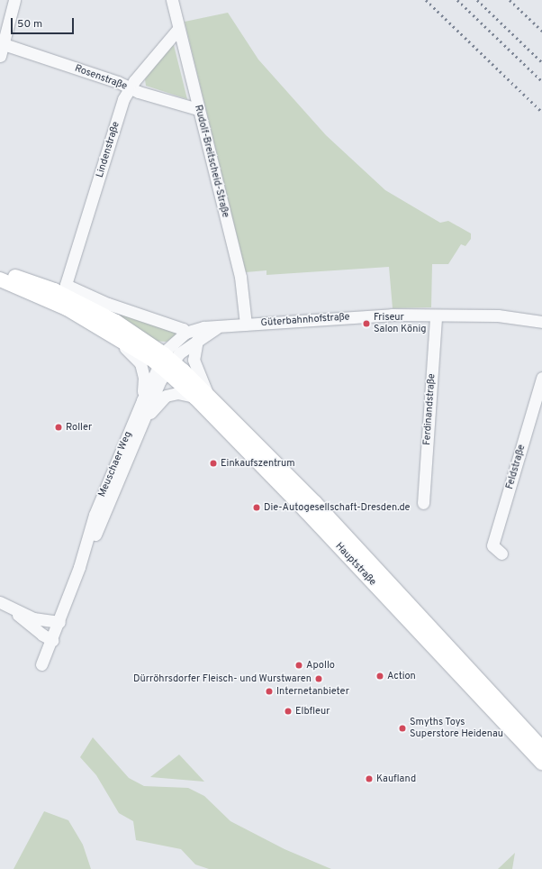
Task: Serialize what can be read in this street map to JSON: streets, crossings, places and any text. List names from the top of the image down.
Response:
{
  "streets": {
    "main road": ["Hauptstraße"],
    "street": [
      "Rosenstraße",
      "Lindenstraße",
      "Rudolf-Breitscheid-Straße",
      "Güterbahnhofstraße",
      "Ferdinandstraße",
      "Meuschaer Weg",
      "Feldstraße"
    ]
  },
  "crossings": [
    ["Rosenstraße", "Lindenstraße"],
    ["Rosenstraße", "Rudolf-Breitscheid-Straße"],
    ["Lindenstraße", "Rudolf-Breitscheid-Straße"],
    ["Lindenstraße", "Güterbahnhofstraße"],
    ["Rudolf-Breitscheid-Straße", "Güterbahnhofstraße"],
    ["Güterbahnhofstraße", "Ferdinandstraße"],
    ["Güterbahnhofstraße", "Meuschaer Weg"],
    ["Güterbahnhofstraße", "Hauptstraße"],
    ["Meuschaer Weg", "Hauptstraße"]
  ],
  "places": [
    "Friseur Salon König",
    "Roller",
    "Einkaufszentrum",
    "Die-Autogesellschaft-Dresden.de",
    "Apollo",
    "Action",
    "Dürröhrsdorfer Fleisch- und Wurstwaren",
    "Internetanbieter",
    "Elbfleur",
    "Smyths Toys Superstore Heidenau",
    "Kaufland"
  ],
  "scale_bar": "50 m"
}
